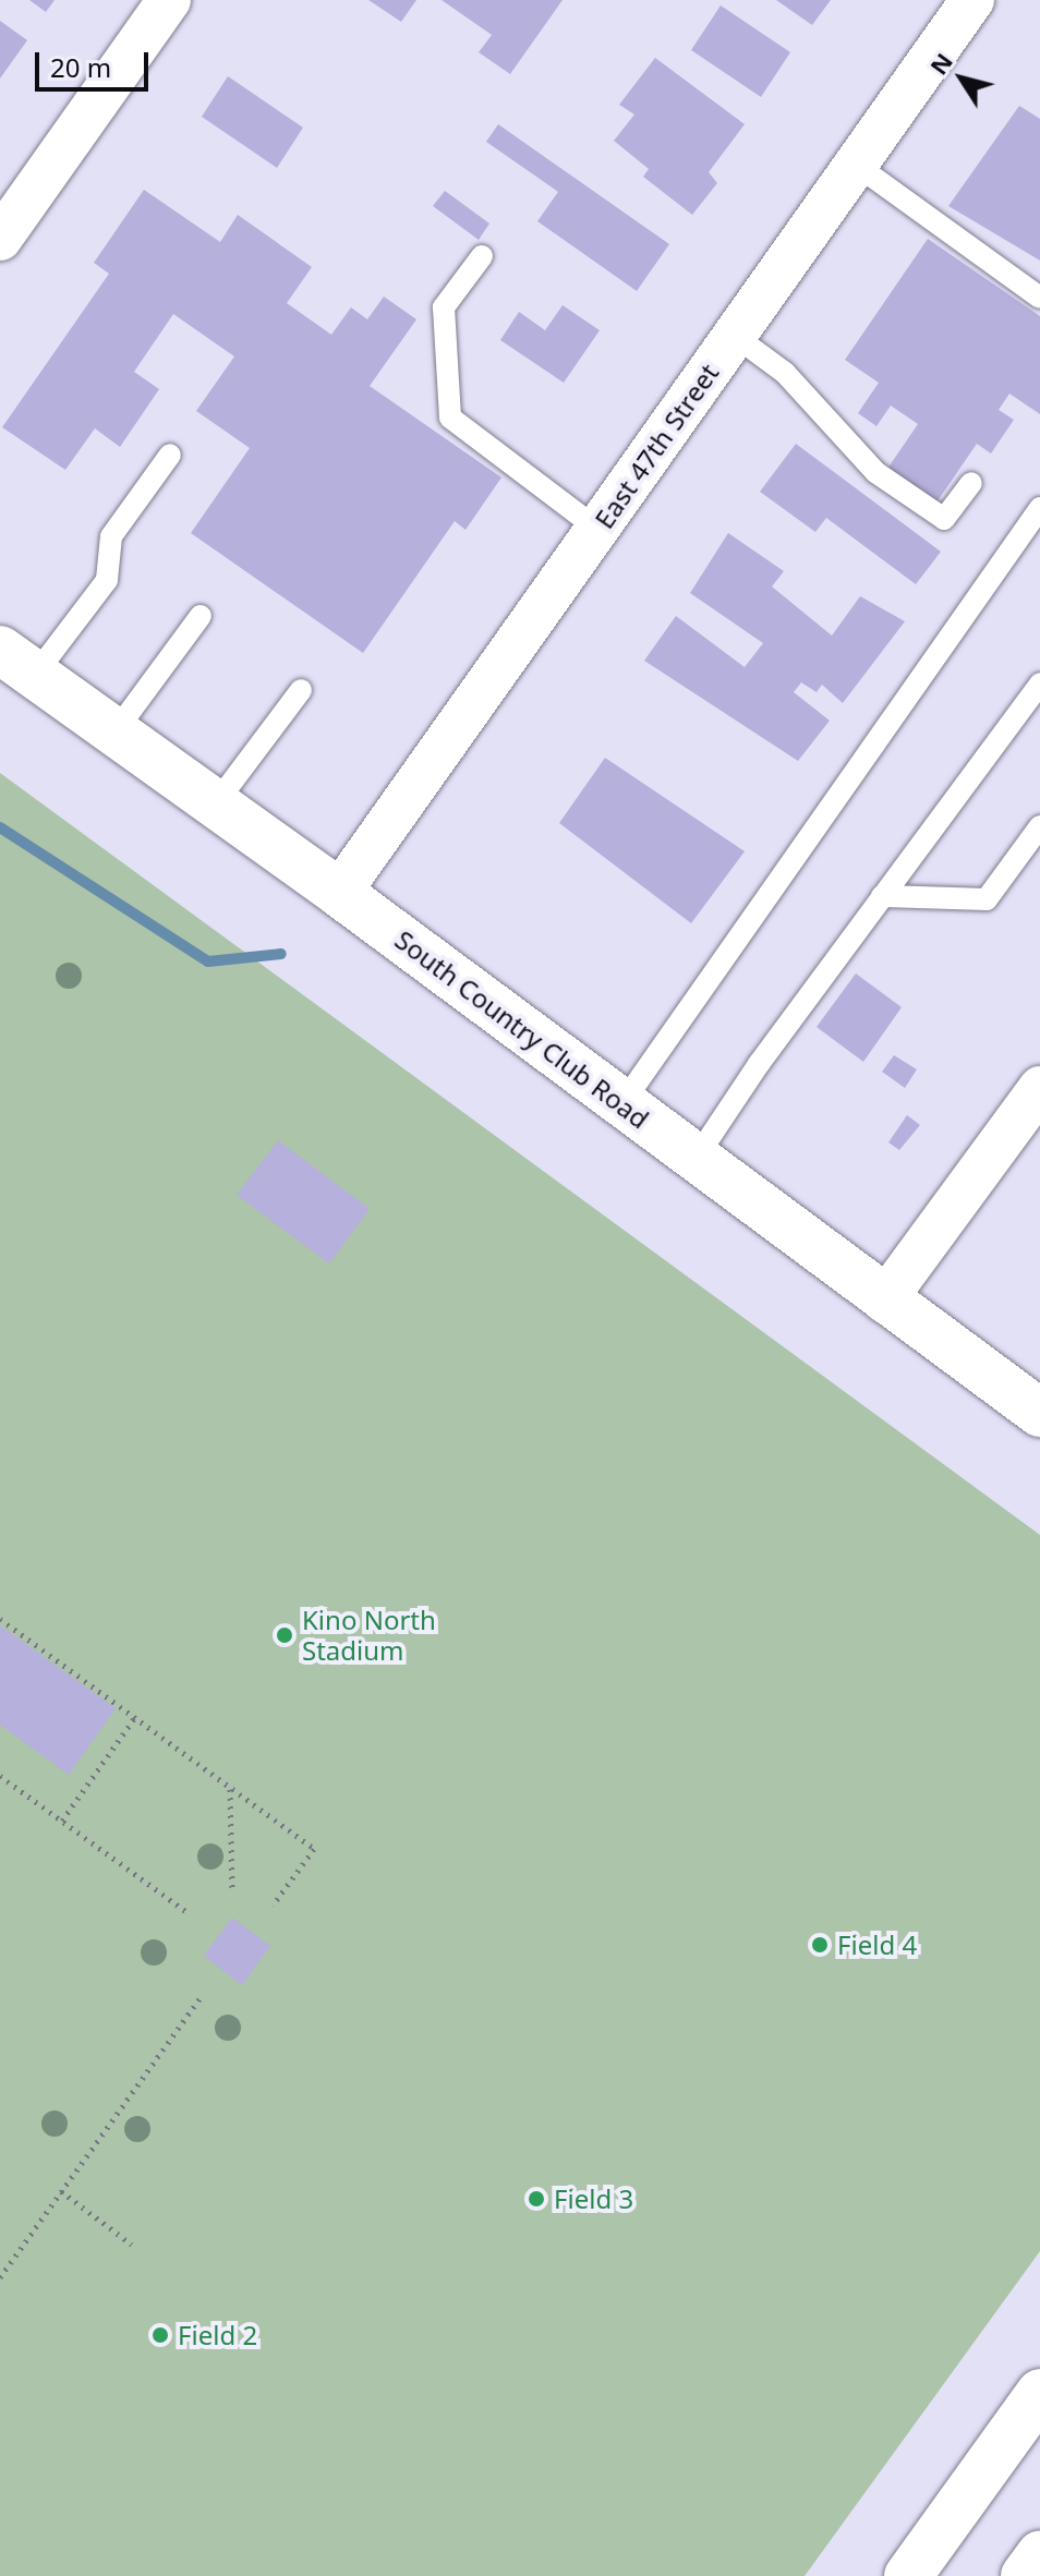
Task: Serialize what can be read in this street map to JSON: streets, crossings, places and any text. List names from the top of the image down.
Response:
{
  "streets": {
    "street": ["East 47th Street", "South Country Club Road"]
  },
  "crossings": [
    ["East 47th Street", "South Country Club Road"]
  ],
  "places": [
    "Kino North Stadium",
    "Field 4",
    "Field 3",
    "Field 2"
  ],
  "scale_bar": "20 m",
  "north": "top left"
}
